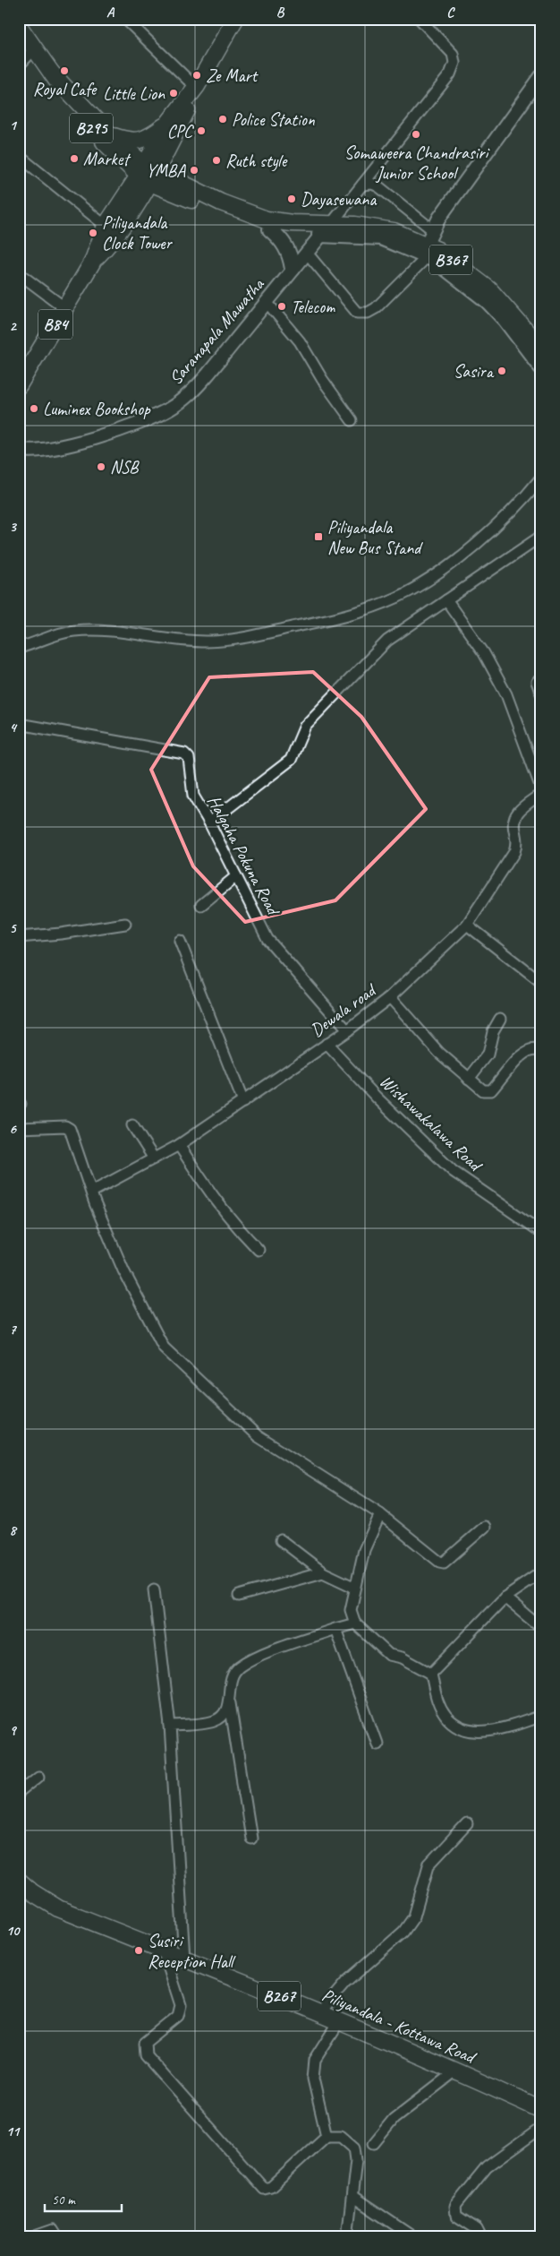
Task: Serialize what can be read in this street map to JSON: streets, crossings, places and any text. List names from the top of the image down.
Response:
{
  "streets": {
    "main road": [
      "B295",
      "B367",
      "B84",
      "B267",
      "Piliyandala - Kottawa Road"
    ],
    "street": [
      "Saranapala Mawatha",
      "Halgaha Pokuna Road",
      "Dewala road",
      "Wishawakalawa Road"
    ]
  },
  "crossings": [
    ["B295", "B367"],
    ["B295", "B84"],
    ["B367", "B84"],
    ["B367", "Saranapala Mawatha"],
    ["Halgaha Pokuna Road", "Dewala road"],
    ["Dewala road", "Wishawakalawa Road"]
  ],
  "places": {
    "other": [
      "Royal Cafe",
      "Ze Mart",
      "Little Lion",
      "Police Station",
      "CPC",
      "Somaweera Chandrasiri Junior School",
      "Market",
      "Ruth style",
      "YMBA",
      "Dayasewana",
      "Piliyandala Clock Tower",
      "Telecom",
      "Sasira",
      "Luminex Bookshop",
      "NSB",
      "Susiri Reception Hall"
    ],
    "transit": ["Piliyandala New Bus Stand"]
  },
  "scale_bar": "50 m",
  "grid": {
    "columns": ["A", "B", "C"],
    "rows": [
      "1",
      "2",
      "3",
      "4",
      "5",
      "6",
      "7",
      "8",
      "9",
      "10",
      "11"
    ]
  }
}
